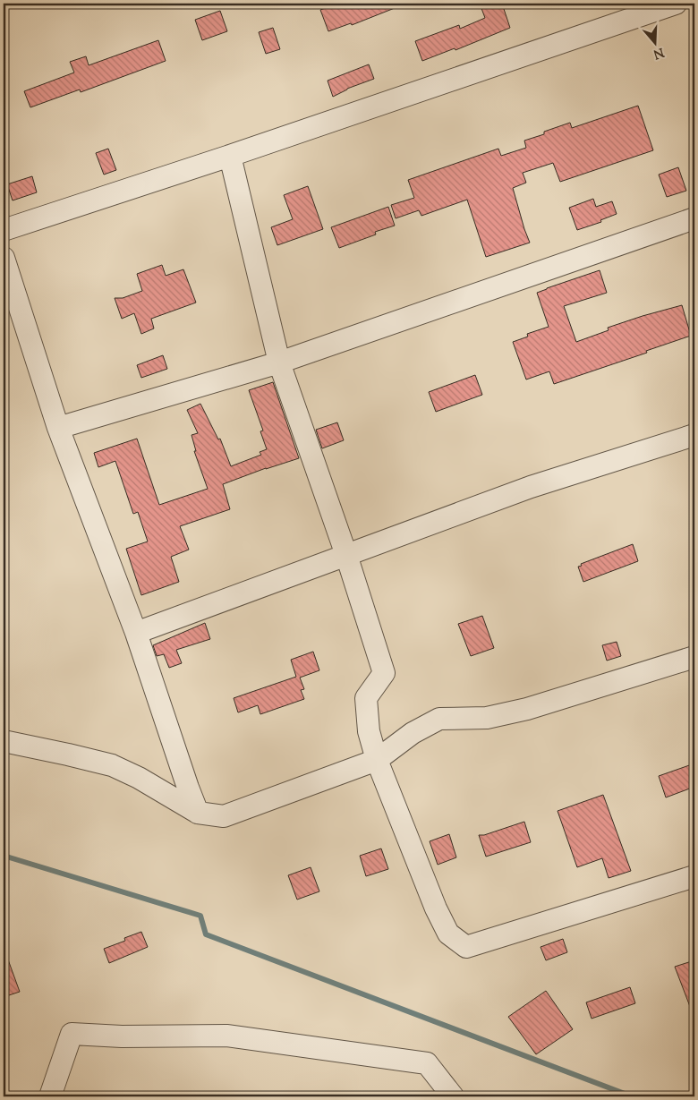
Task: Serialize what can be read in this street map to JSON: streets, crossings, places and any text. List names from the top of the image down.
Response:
{
  "north": "bottom"
}
